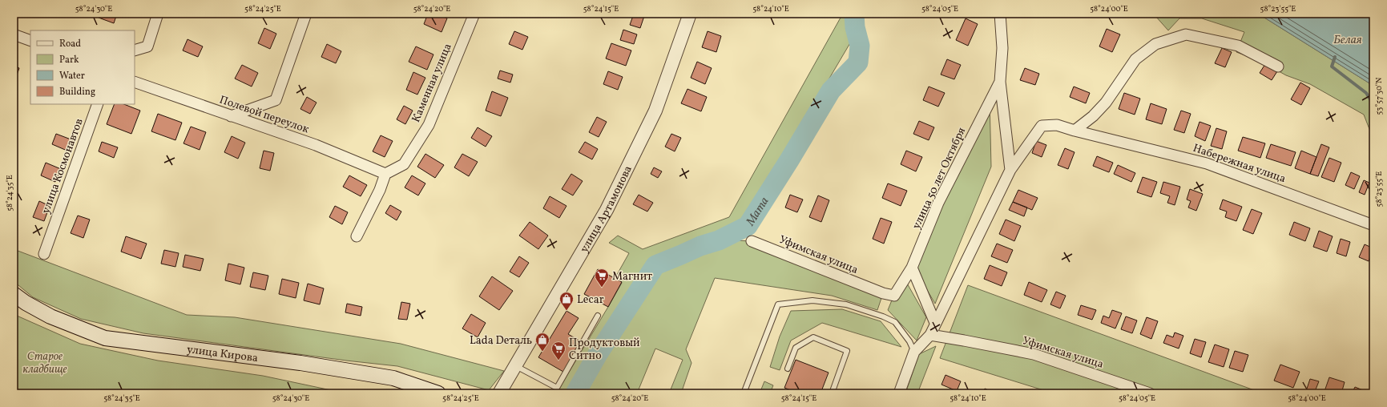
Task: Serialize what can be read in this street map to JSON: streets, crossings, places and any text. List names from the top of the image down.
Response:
{
  "streets": {
    "main road": ["улица Кирова"],
    "street": [
      "Каменная улица",
      "Полевой переулок",
      "Набережная улица",
      "улица Космонавтов",
      "улица 50 лет Октября",
      "улица Артамонова",
      "Уфимская улица"
    ]
  },
  "crossings": [
    ["Каменная улица", "Полевой переулок"],
    ["Набережная улица", "улица 50 лет Октября"],
    ["улица 50 лет Октября", "Уфимская улица"]
  ],
  "water": ["Белая", "Мата"],
  "parks": ["Старое кладбище"],
  "places": {
    "supermarket": ["Магнит", "Продуктовый Ситно"],
    "shop": ["Lecar", "Lada Dеталь"]
  },
  "legend": [
    "Road",
    "Park",
    "Water",
    "Building"
  ],
  "coordinates": [
    "58°24'30\"E",
    "58°24'25\"E",
    "58°24'20\"E",
    "58°24'15\"E",
    "58°24'10\"E",
    "58°24'05\"E",
    "58°24'00\"E",
    "58°23'55\"E",
    "53°57'30\"N",
    "58°24'35\"E"
  ]
}
